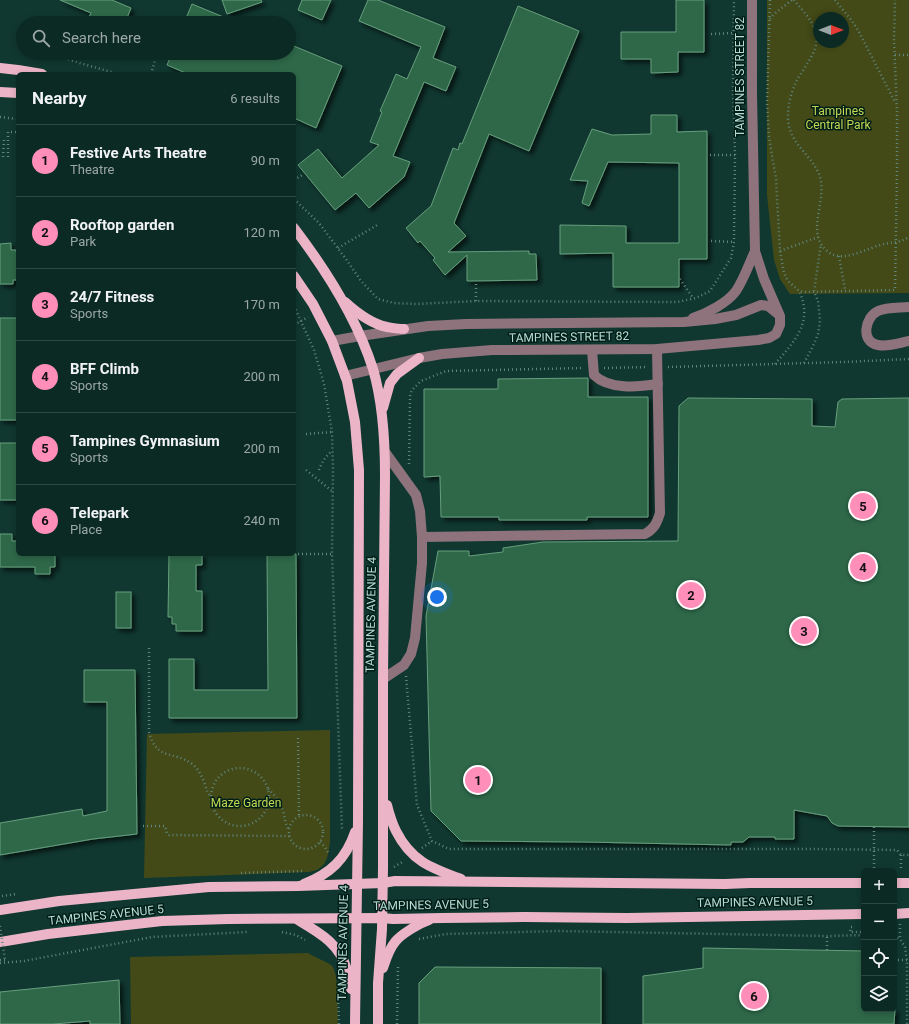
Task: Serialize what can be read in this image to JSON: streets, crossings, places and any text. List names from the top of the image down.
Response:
{
  "streets": {
    "main road": ["TAMPINES AVENUE 4", "TAMPINES AVENUE 5"],
    "street": ["TAMPINES STREET 82"]
  },
  "crossings": [
    ["TAMPINES STREET 82", "TAMPINES AVENUE 4"],
    ["TAMPINES AVENUE 4", "TAMPINES AVENUE 5"]
  ],
  "parks": ["Tampines Central Park", "Maze Garden"],
  "north": "right",
  "page": {
    "search": "Search here",
    "heading": ["Nearby", "6 results"],
    "list": [
      {
        "mark": "1",
        "name": "Festive Arts Theatre",
        "note": "Theatre",
        "value": "90 m"
      },
      {
        "mark": "2",
        "name": "Rooftop garden",
        "note": "Park",
        "value": "120 m"
      },
      {
        "mark": "3",
        "name": "24/7 Fitness",
        "note": "Sports",
        "value": "170 m"
      },
      {
        "mark": "4",
        "name": "BFF Climb",
        "note": "Sports",
        "value": "200 m"
      },
      {
        "mark": "5",
        "name": "Tampines Gymnasium",
        "note": "Sports",
        "value": "200 m"
      },
      {
        "mark": "6",
        "name": "Telepark",
        "note": "Place",
        "value": "240 m"
      }
    ],
    "pins": [
      "5",
      "4",
      "2",
      "3",
      "1",
      "6"
    ],
    "map_buttons": ["+", "−"]
  }
}
